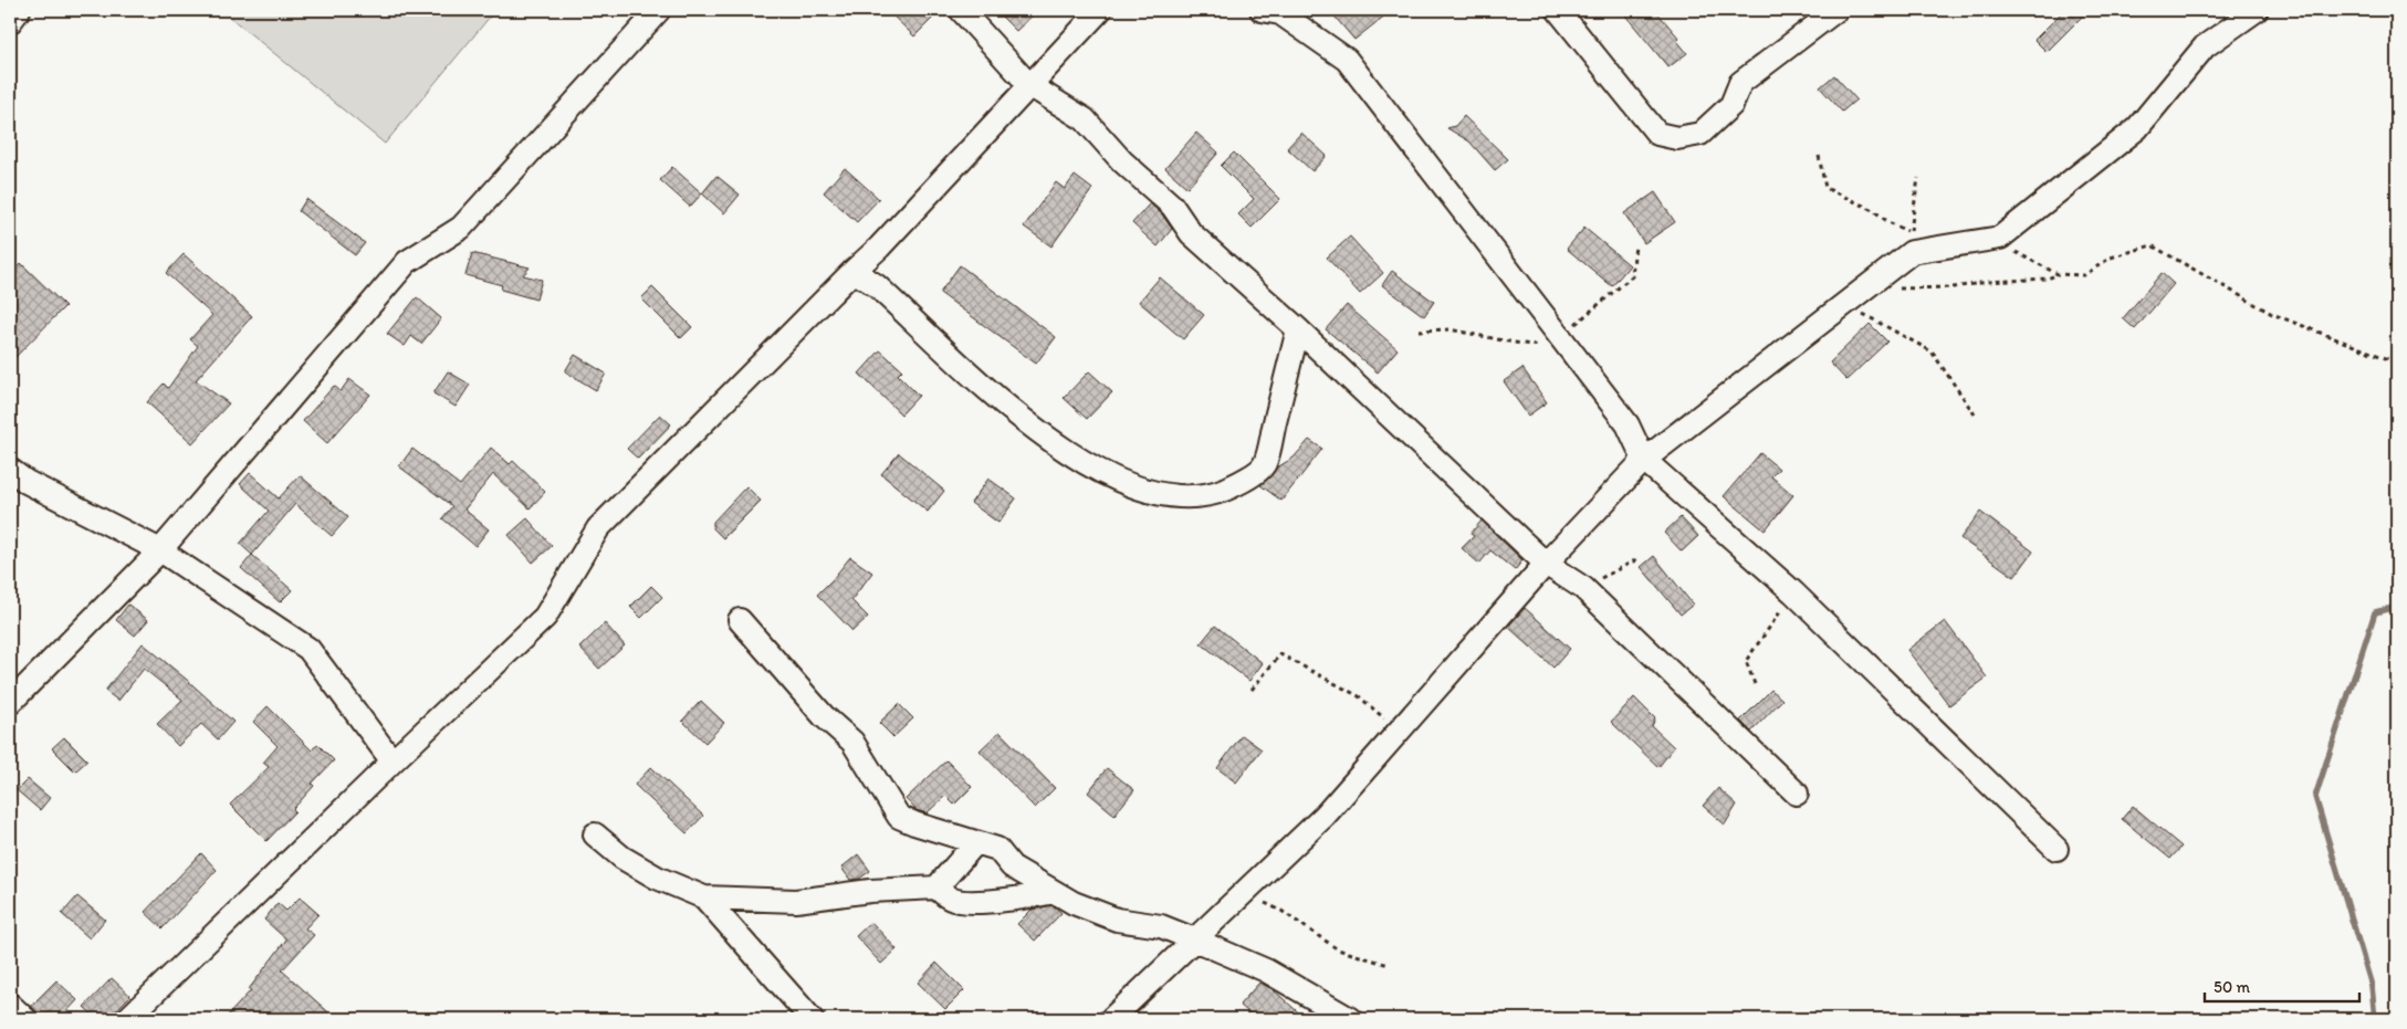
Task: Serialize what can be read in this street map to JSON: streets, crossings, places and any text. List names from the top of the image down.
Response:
{
  "scale_bar": "50 m"
}
